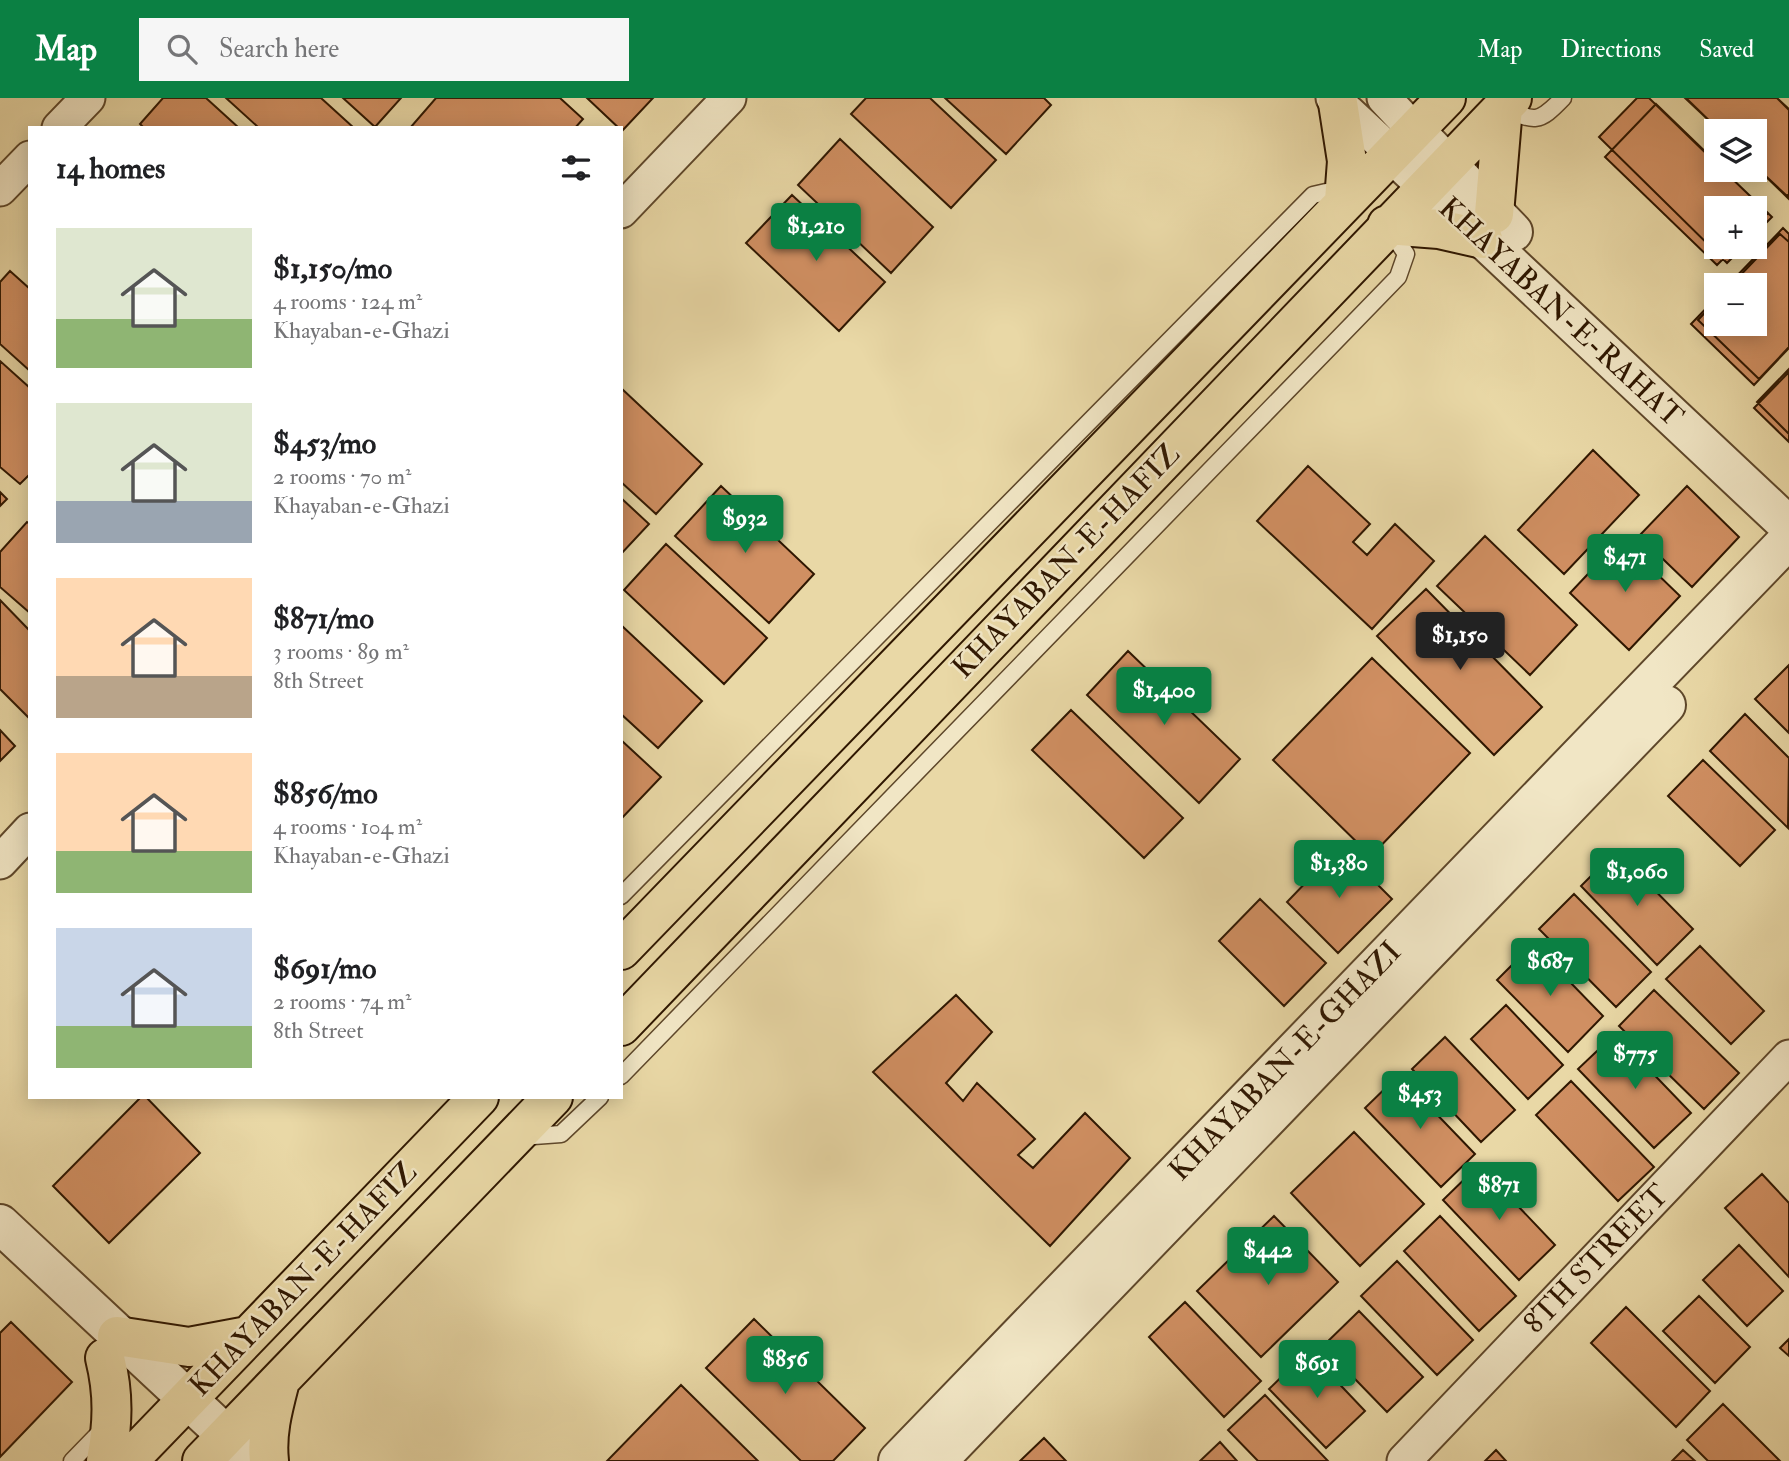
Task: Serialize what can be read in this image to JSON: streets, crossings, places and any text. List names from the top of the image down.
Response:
{
  "streets": {
    "main road": ["KHAYABAN-E-HAFIZ"],
    "street": ["KHAYABAN-E-RAHAT", "KHAYABAN-E-GHAZI", "8TH STREET"]
  },
  "crossings": [
    ["KHAYABAN-E-RAHAT", "KHAYABAN-E-HAFIZ"]
  ],
  "page": {
    "header": "Map",
    "search": "Search here",
    "nav": ["Map", "Directions", "Saved"],
    "map_buttons": ["+", "−"],
    "heading": "14 homes",
    "price": [
      "$1,210",
      "$932",
      "$471",
      "$1,150",
      "$1,400",
      "$1,380",
      "$1,060",
      "$687",
      "$775",
      "$453",
      "$871",
      "$442",
      "$856",
      "$691"
    ],
    "list": [
      {
        "name": "$1,150/mo",
        "note": "4 rooms · 124 m² · Khayaban-e-Ghazi"
      },
      {
        "name": "$453/mo",
        "note": "2 rooms · 70 m² · Khayaban-e-Ghazi"
      },
      {
        "name": "$871/mo",
        "note": "3 rooms · 89 m² · 8th Street"
      },
      {
        "name": "$856/mo",
        "note": "4 rooms · 104 m² · Khayaban-e-Ghazi"
      },
      {
        "name": "$691/mo",
        "note": "2 rooms · 74 m² · 8th Street"
      }
    ]
  }
}
